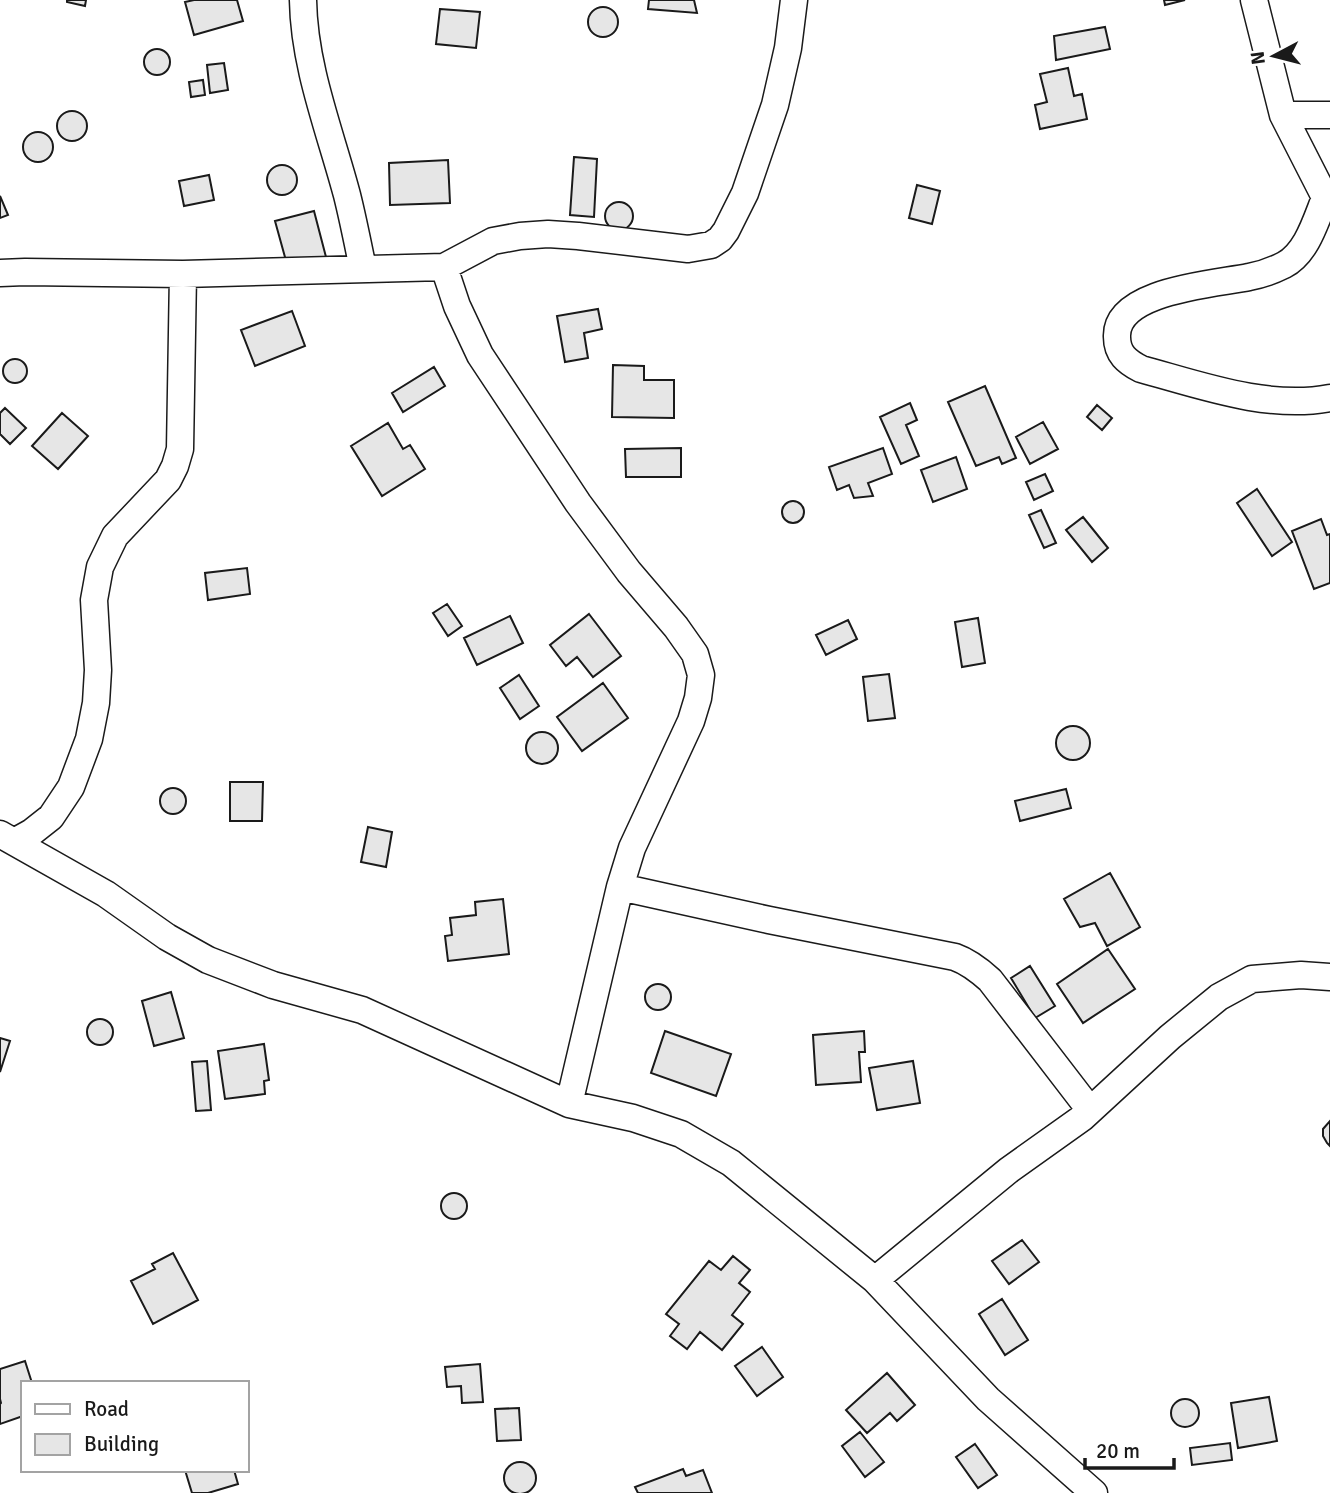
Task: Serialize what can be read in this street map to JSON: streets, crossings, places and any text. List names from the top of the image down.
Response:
{
  "legend": ["Road", "Building"],
  "scale_bar": "20 m",
  "north": "left"
}
